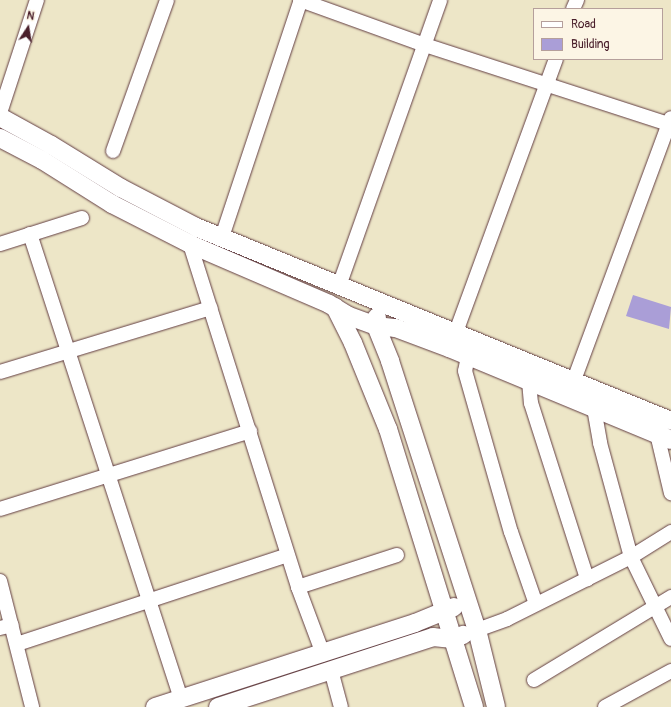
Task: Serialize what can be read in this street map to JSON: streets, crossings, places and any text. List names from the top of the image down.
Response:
{
  "legend": ["Road", "Building"],
  "north": "top"
}
